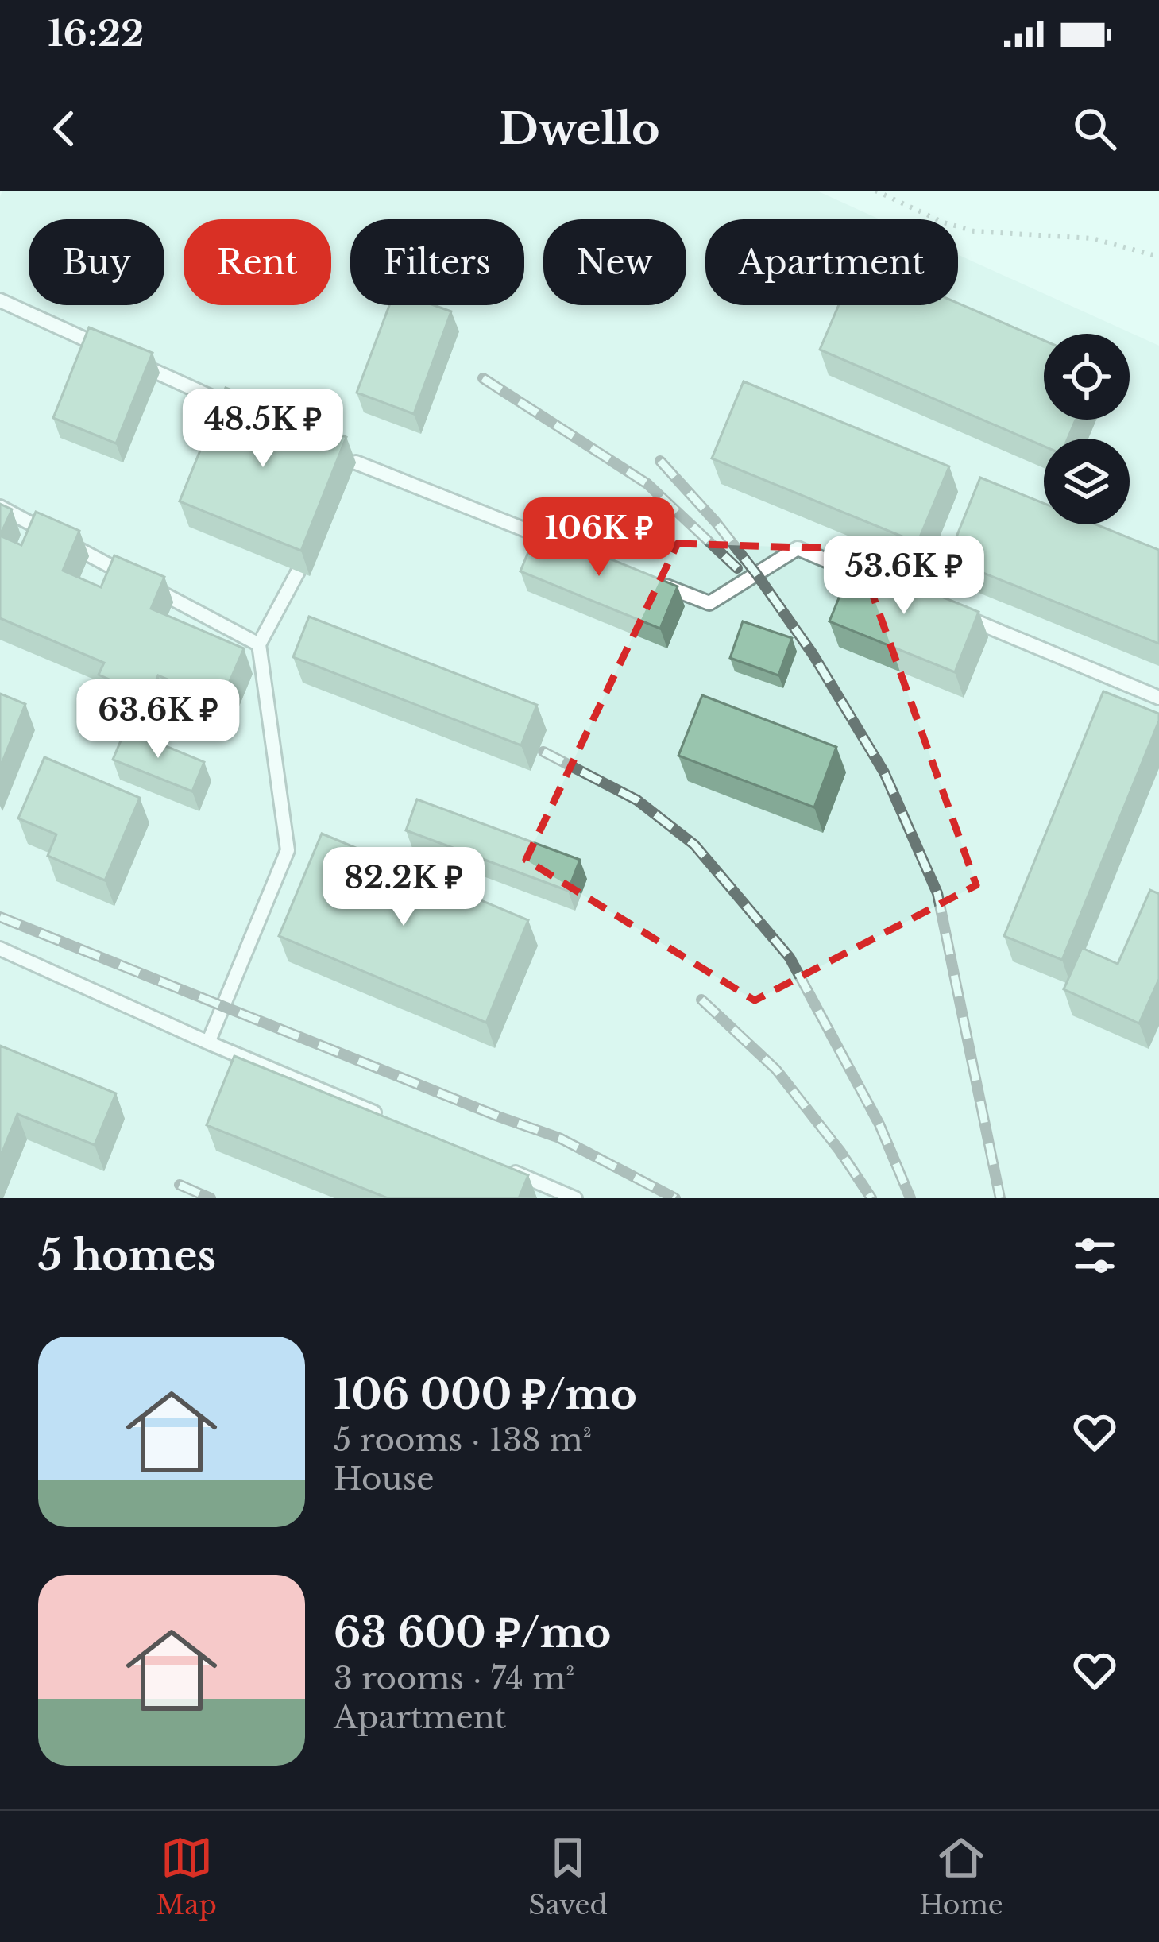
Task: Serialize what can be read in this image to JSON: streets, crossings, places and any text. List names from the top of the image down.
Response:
{
  "page": {
    "status": "16:22",
    "header": "Dwello",
    "chip": [
      "Buy",
      "Rent",
      "Filters",
      "New",
      "Apartment"
    ],
    "price": [
      "48.5K ₽",
      "106K ₽",
      "53.6K ₽",
      "63.6K ₽",
      "82.2K ₽"
    ],
    "heading": "5 homes",
    "list": [
      {
        "name": "106 000 ₽/mo",
        "note": "5 rooms · 138 m² · House"
      },
      {
        "name": "63 600 ₽/mo",
        "note": "3 rooms · 74 m² · Apartment"
      }
    ],
    "tabs": ["Map", "Saved", "Home"]
  }
}
